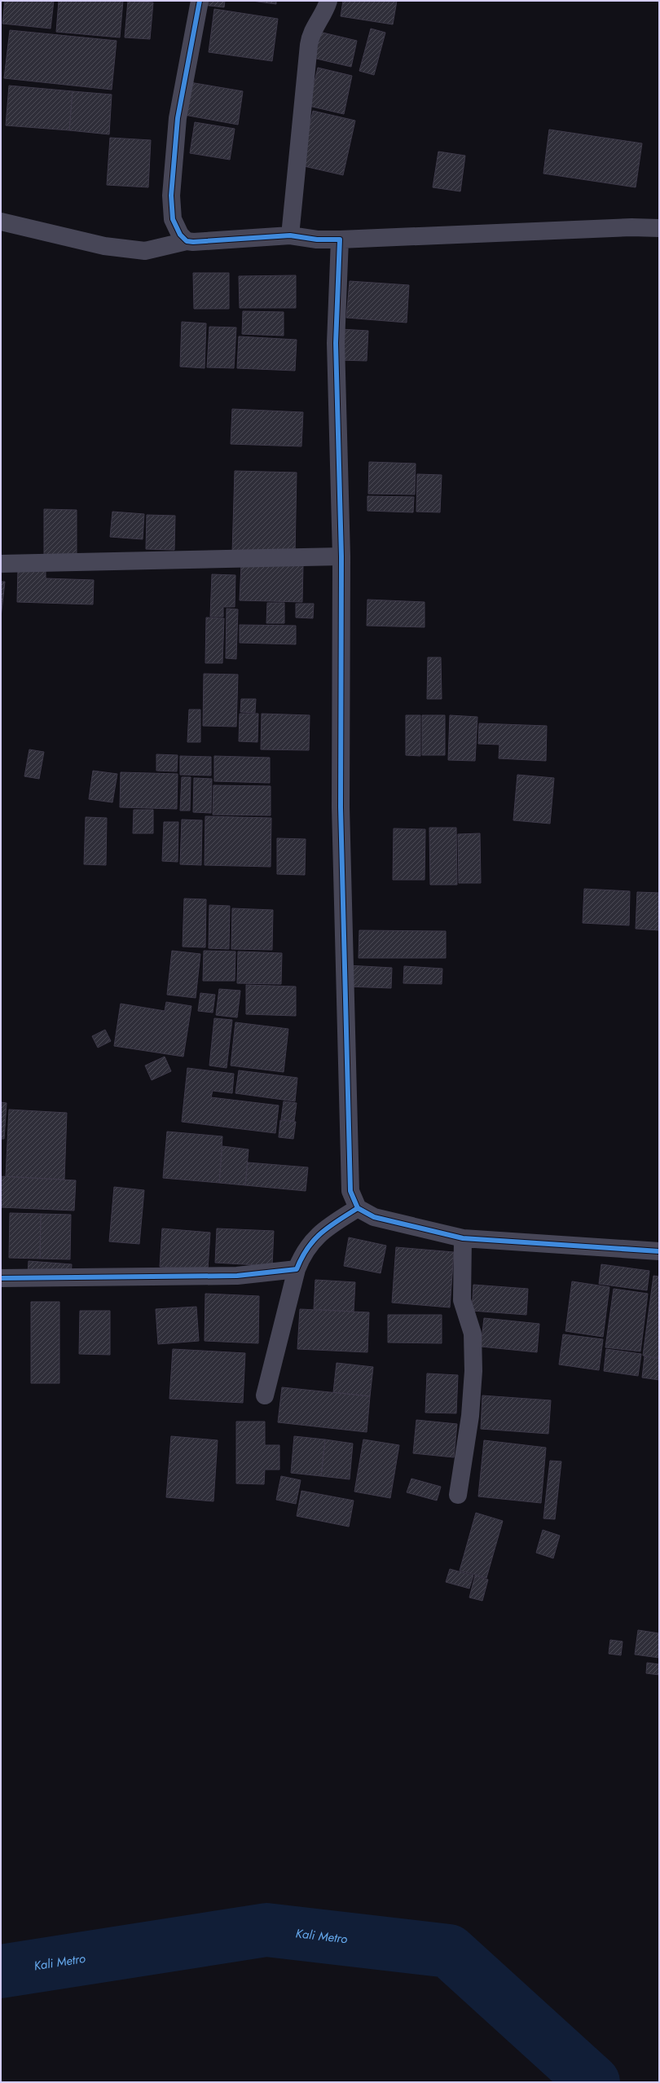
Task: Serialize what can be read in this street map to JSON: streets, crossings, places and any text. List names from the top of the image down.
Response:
{
  "water": ["Kali Metro"]
}
